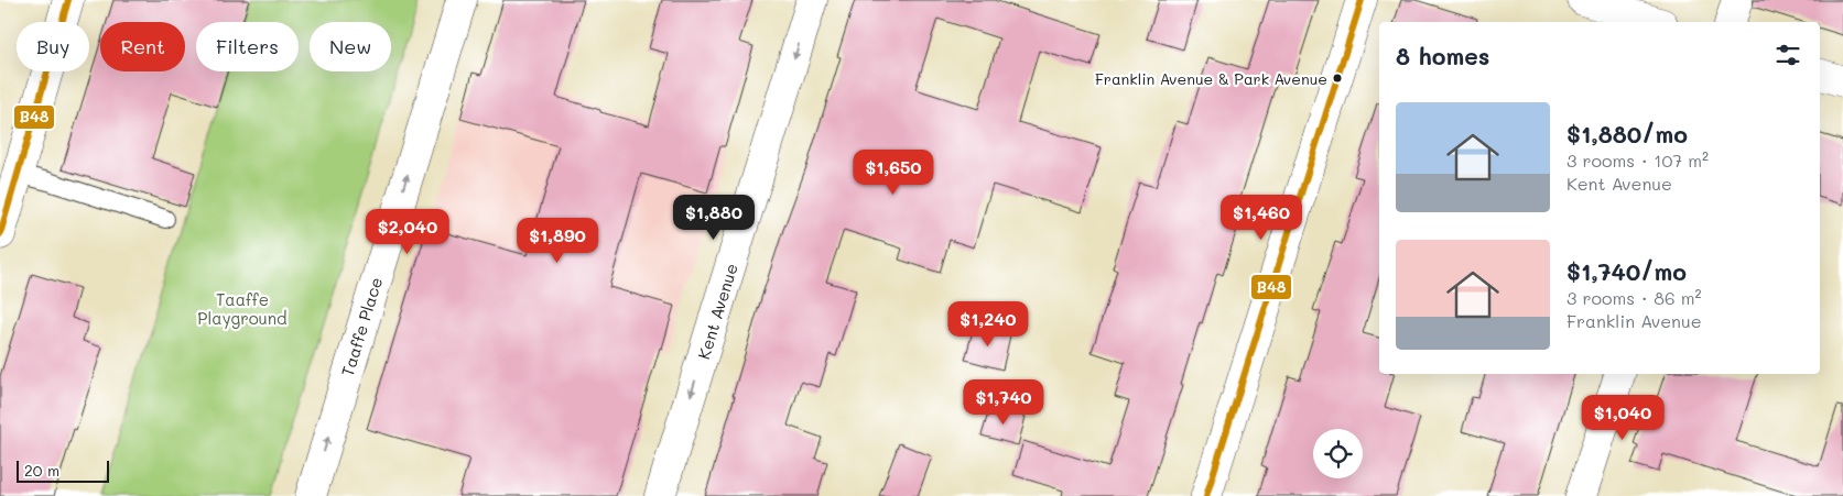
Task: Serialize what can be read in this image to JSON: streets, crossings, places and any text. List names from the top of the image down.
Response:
{
  "streets": {
    "street": ["Kent Avenue", "Taaffe Place"]
  },
  "one_way": ["Kent Avenue", "Taaffe Place"],
  "parks": ["Taaffe Playground"],
  "places": ["Franklin Avenue & Park Avenue"],
  "lines": ["transit line B48"],
  "scale_bar": "20 m",
  "page": {
    "chip": [
      "Buy",
      "Rent",
      "Filters",
      "New"
    ],
    "heading": "8 homes",
    "list": [
      {
        "name": "$1,880/mo",
        "note": "3 rooms · 107 m² · Kent Avenue"
      },
      {
        "name": "$1,740/mo",
        "note": "3 rooms · 86 m² · Franklin Avenue"
      }
    ],
    "price": [
      "$1,650",
      "$1,880",
      "$1,460",
      "$2,040",
      "$1,890",
      "$1,240",
      "$1,740",
      "$1,040"
    ],
    "scale": "20 m"
  }
}
